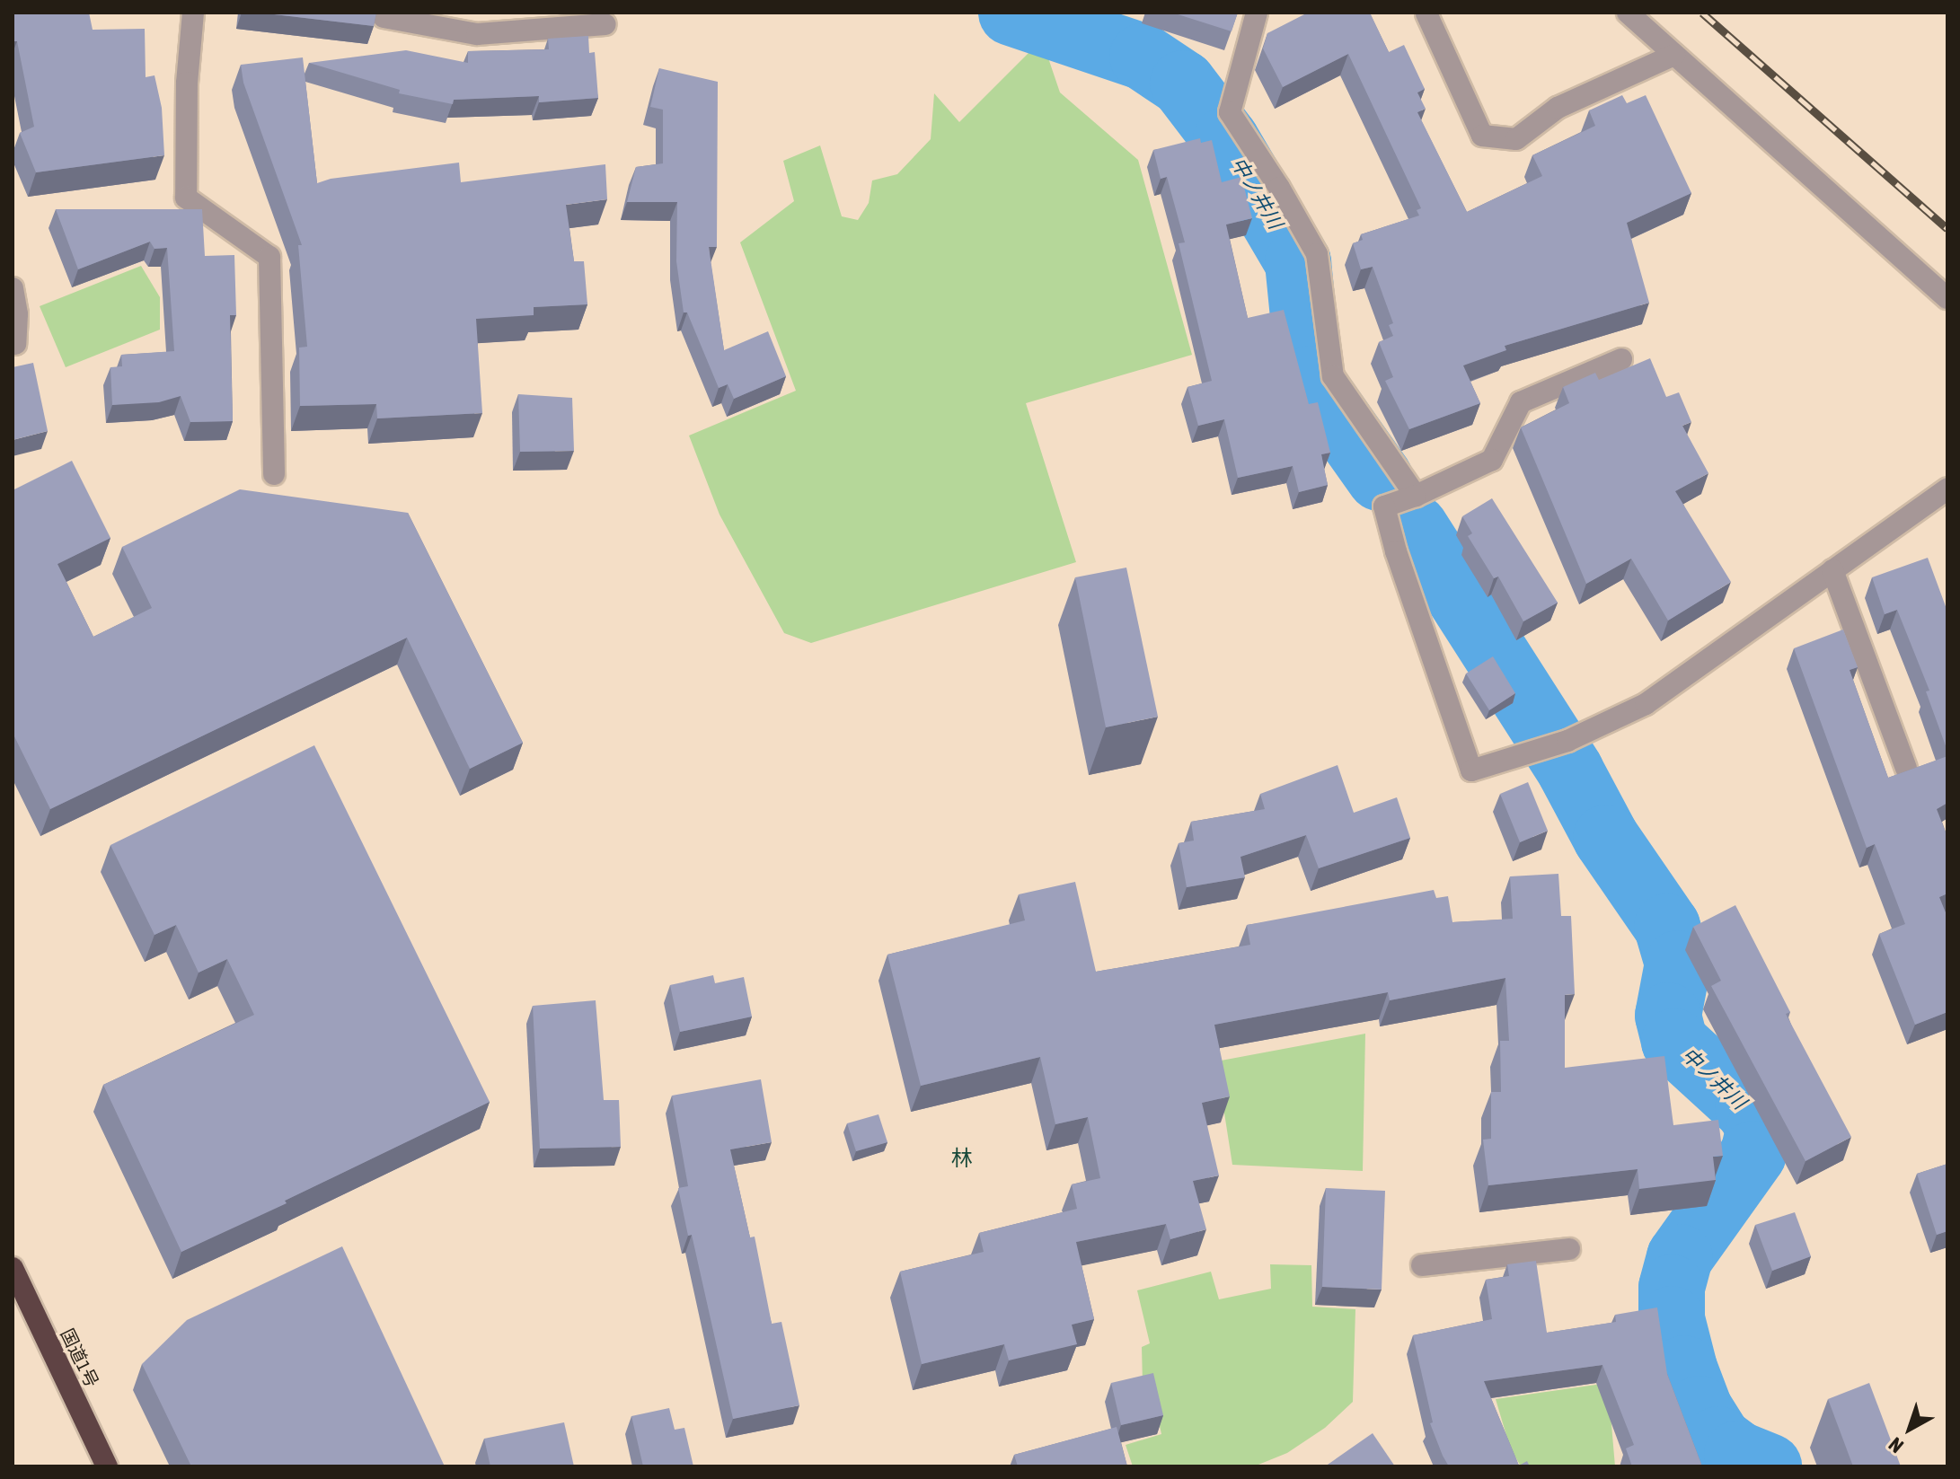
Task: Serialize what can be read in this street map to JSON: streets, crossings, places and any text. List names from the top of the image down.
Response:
{
  "streets": {
    "highway": ["国道1号"]
  },
  "districts": ["林"],
  "water": ["中ノ井川"],
  "north": "bottom left"
}
